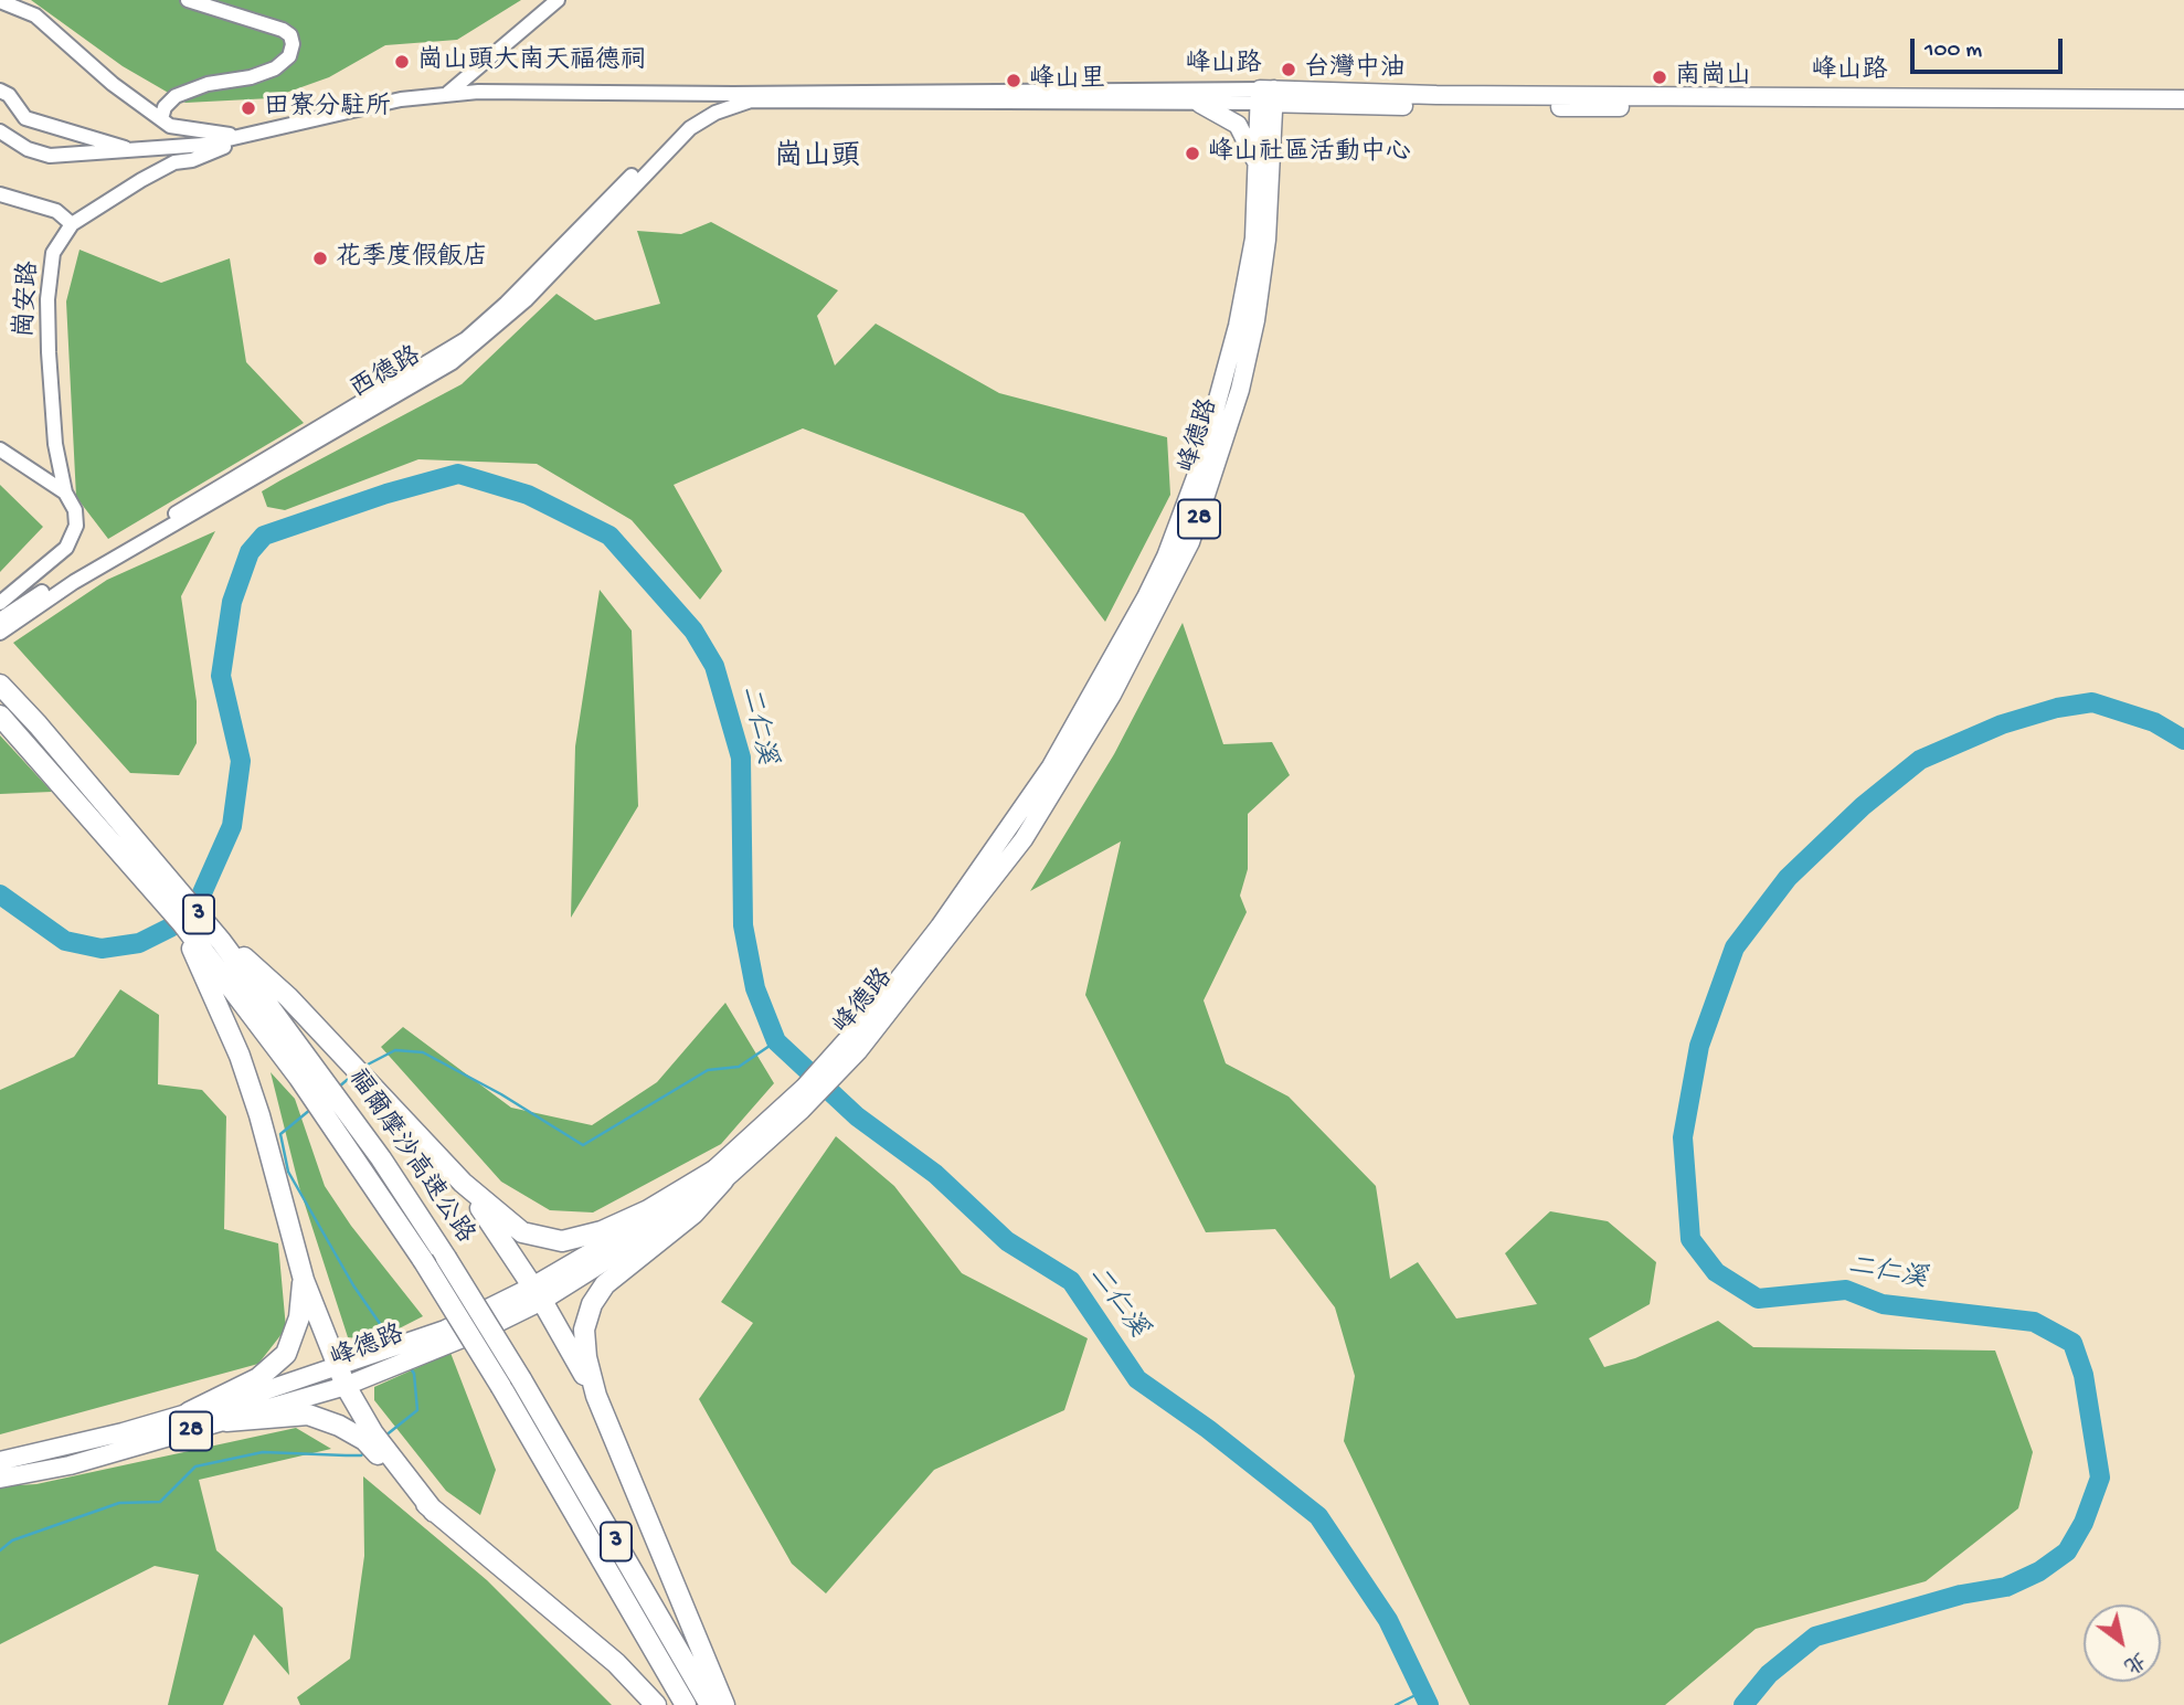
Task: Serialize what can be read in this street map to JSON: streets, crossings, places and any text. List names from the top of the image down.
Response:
{
  "streets": {
    "highway": ["3", "福爾摩沙高速公路"],
    "main road": ["峰山路", "峰德路", "28"],
    "street": ["崗安路", "西德路"]
  },
  "crossings": [
    ["峰山路", "崗安路"],
    ["峰山路", "西德路"],
    ["峰山路", "峰德路"]
  ],
  "districts": ["崗山頭"],
  "water": ["二仁溪"],
  "places": [
    "崗山頭大南天福德祠",
    "台灣中油",
    "南崗山",
    "峰山里",
    "田寮分駐所",
    "峰山社區活動中心",
    "花季度假飯店"
  ],
  "scale_bar": "100 m",
  "north": "bottom right"
}
